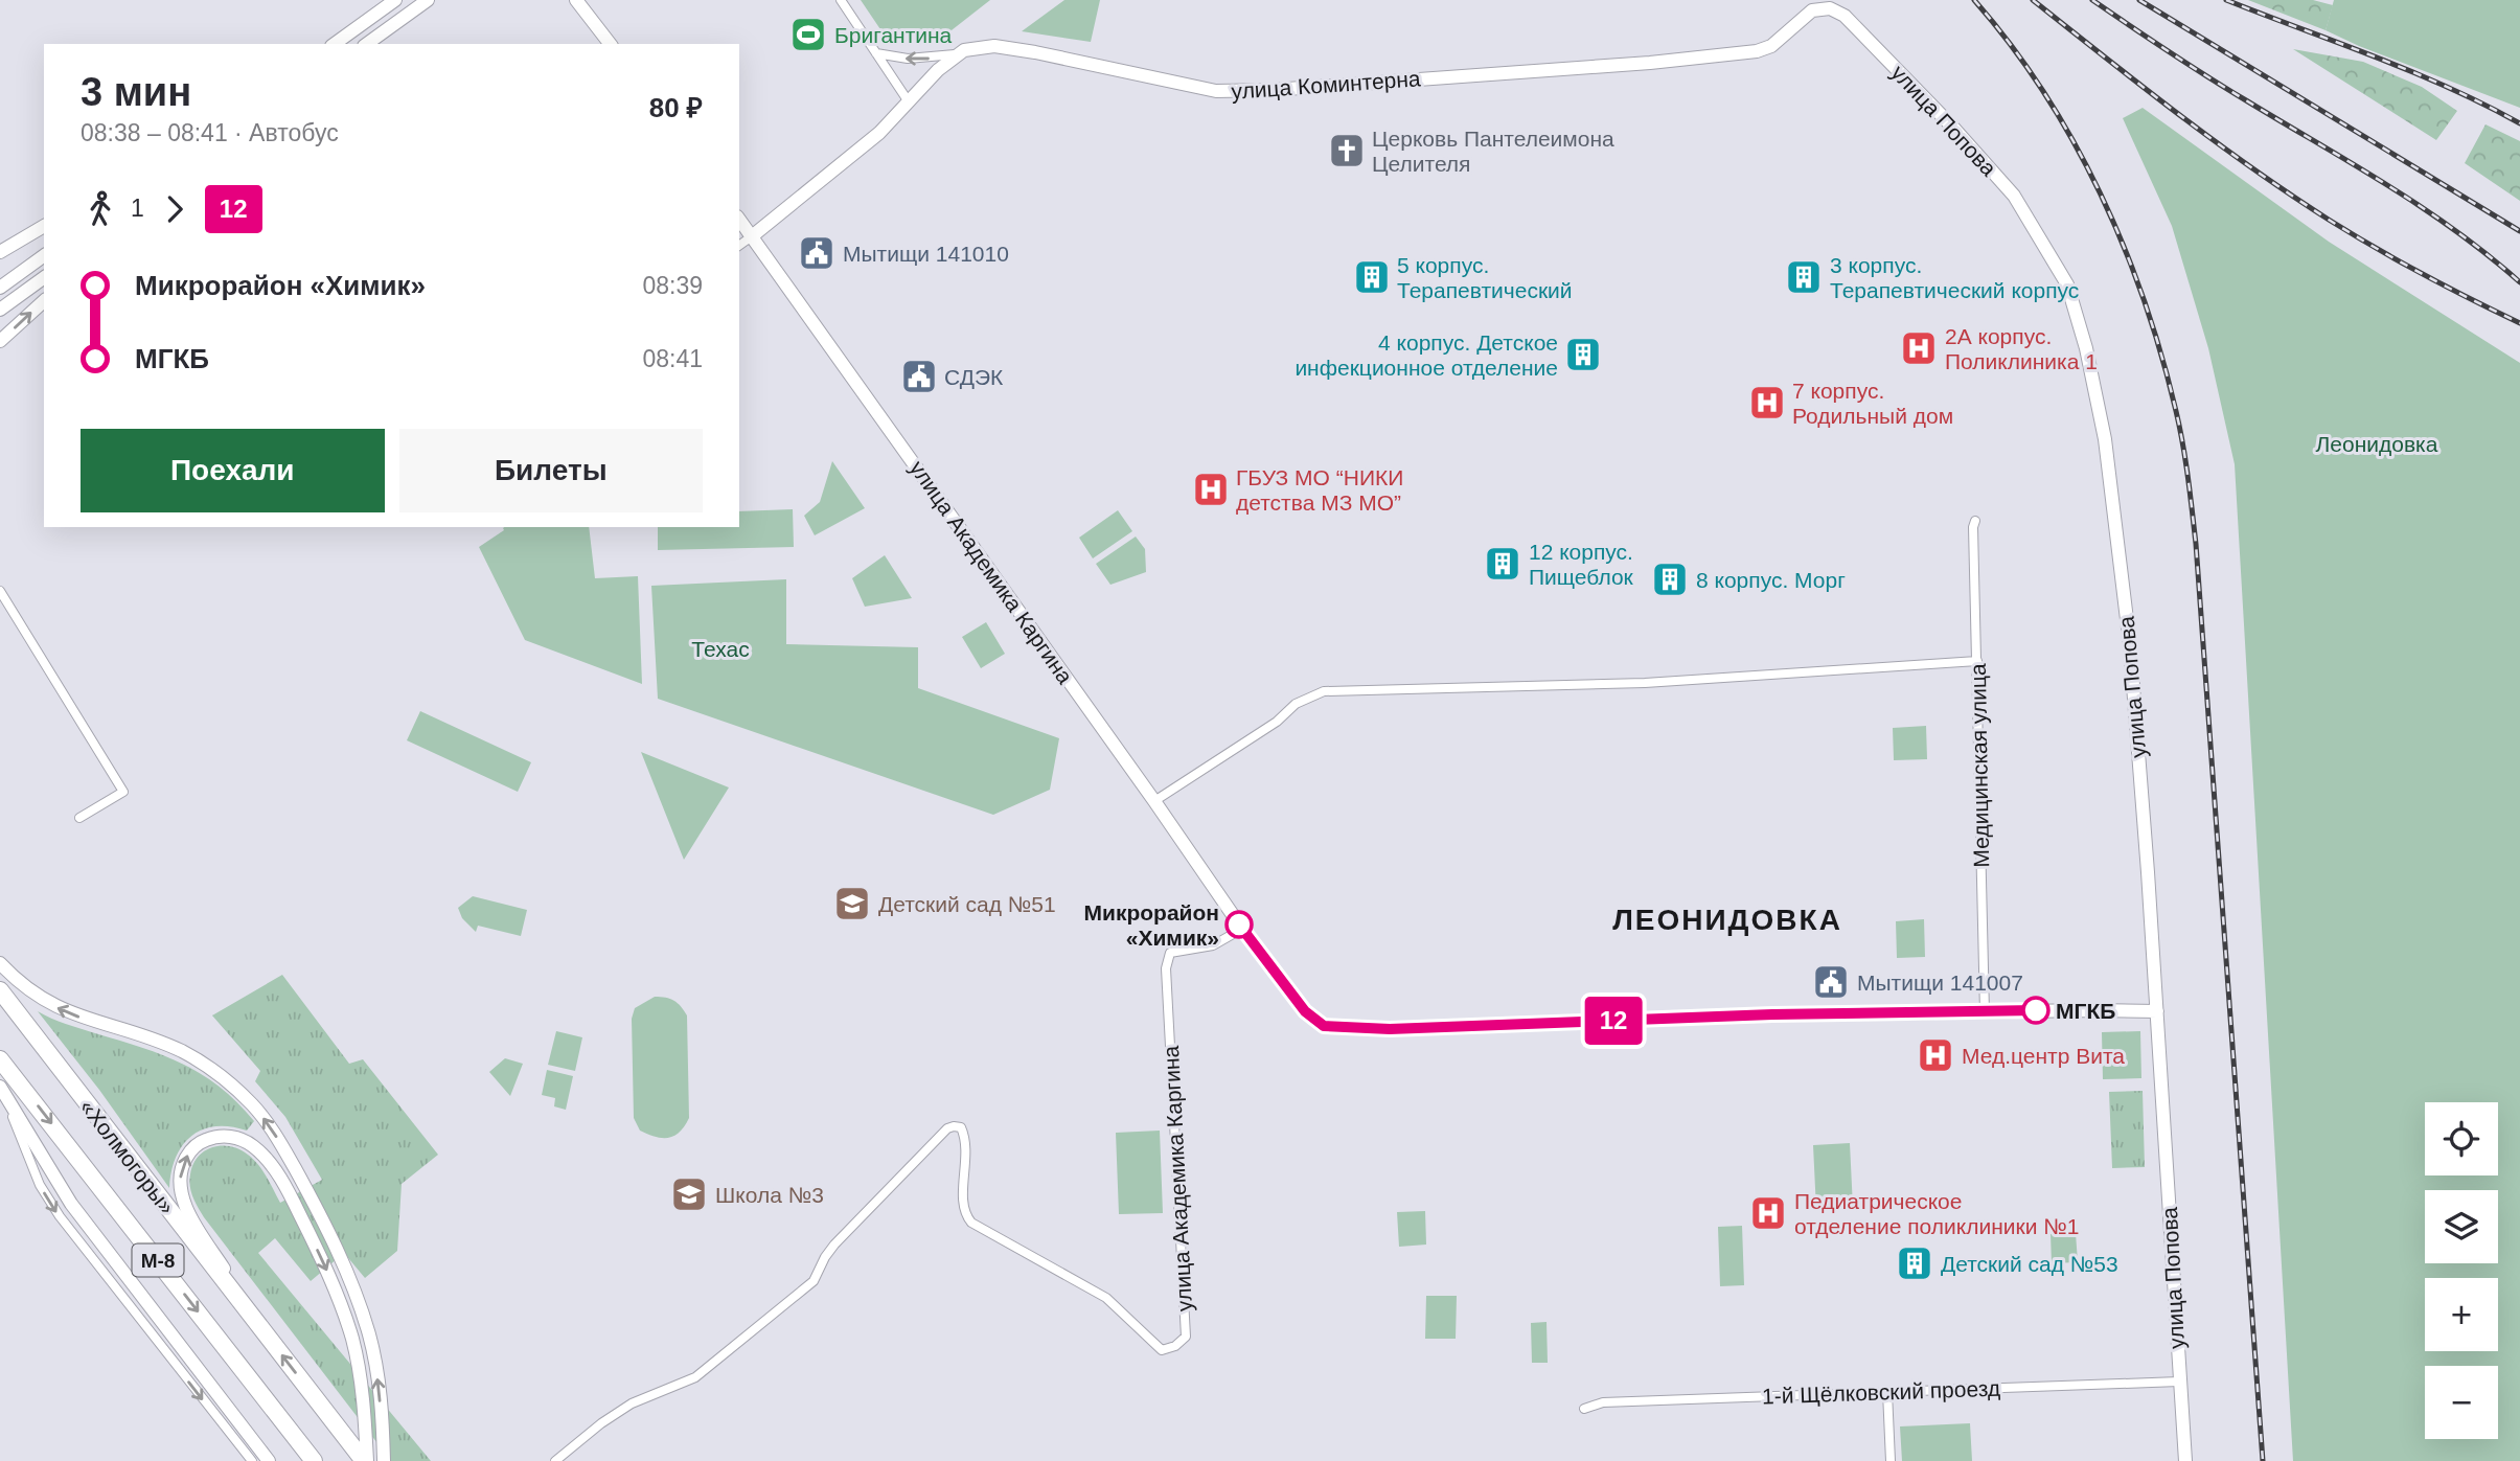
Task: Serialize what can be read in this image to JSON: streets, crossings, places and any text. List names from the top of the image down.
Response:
{
  "streets": {
    "highway": ["«Холмогоры»", "М-8"],
    "street": [
      "улица Коминтерна",
      "улица Попова",
      "улица Академика Каргина",
      "Медицинская улица",
      "1-й Щёлковский проезд"
    ]
  },
  "crossings": [
    ["улица Коминтерна", "улица Попова"],
    ["улица Попова", "1-й Щёлковский проезд"],
    ["улица Академика Каргина", "Медицинская улица"]
  ],
  "districts": ["ЛЕОНИДОВКА"],
  "parks": ["Леонидовка", "Техас"],
  "places": {
    "sports": ["Бригантина"],
    "church": ["Церковь Пантелеимона Целителя"],
    "public building": ["Мытищи 141010", "СДЭК", "Мытищи 141007"],
    "building": [
      "5 корпус. Терапевтический",
      "3 корпус. Терапевтический корпус",
      "4 корпус. Детское инфекционное отделение",
      "12 корпус. Пищеблок",
      "8 корпус. Морг",
      "Детский сад №53"
    ],
    "hospital": [
      "2А корпус. Поликлиника 1",
      "7 корпус. Родильный дом",
      "ГБУЗ МО “НИКИ детства МЗ МО”",
      "Мед.центр Вита",
      "Педиатрическое отделение поликлиники №1"
    ],
    "school or university": ["Детский сад №51", "Школа №3"],
    "other": ["Микрорайон «Химик»", "МГКБ"]
  },
  "lines": ["bus line 12"],
  "page": {
    "on_map": "12",
    "heading": ["3 мин", "08:38 – 08:41 · Автобус", "80 ₽"],
    "legs": ["1", "12"],
    "list": [
      {
        "name": "Микрорайон «Химик»",
        "value": "08:39"
      },
      {
        "name": "МГКБ",
        "value": "08:41"
      }
    ],
    "buttons": ["Поехали", "Билеты"],
    "map_buttons": ["+", "−"]
  }
}
